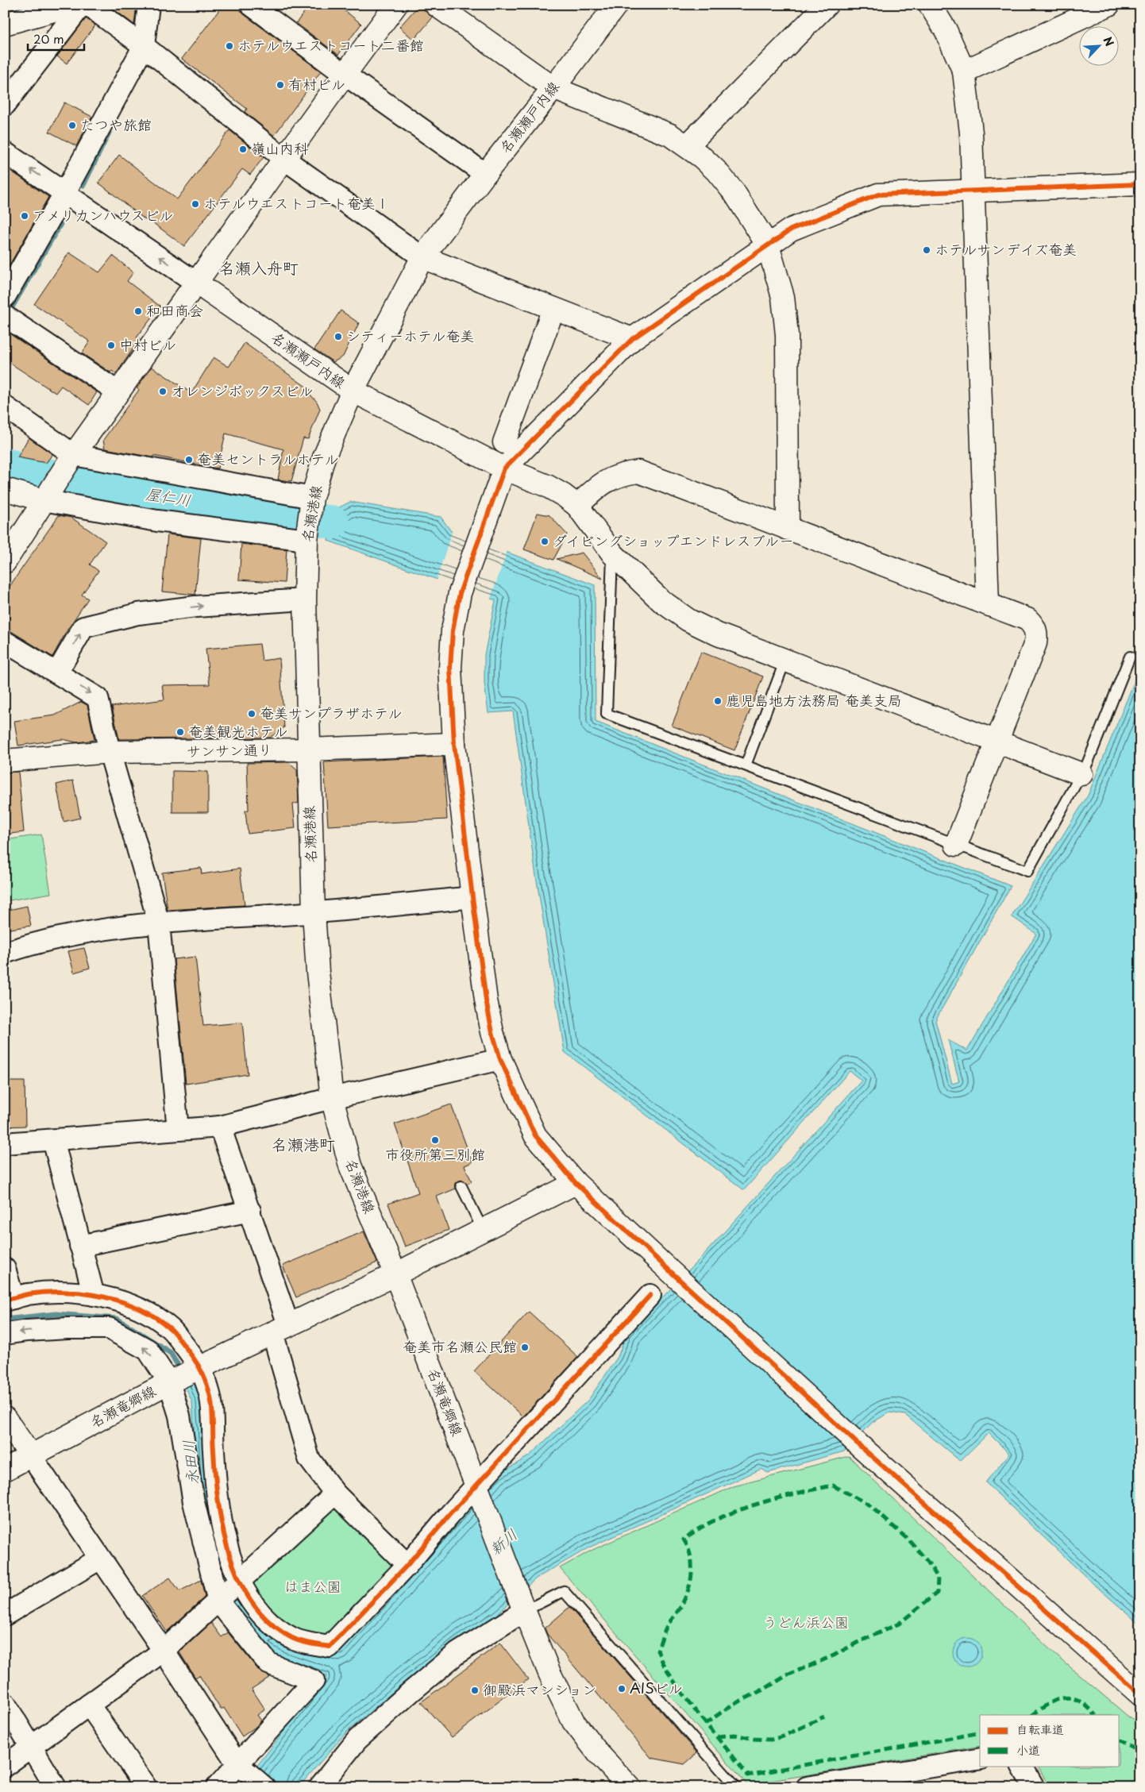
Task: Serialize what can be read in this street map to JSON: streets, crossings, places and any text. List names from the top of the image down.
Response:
{
  "streets": {
    "street": [
      "名瀬瀬戸内線",
      "名瀬港線",
      "サンサン通り",
      "名瀬竜郷線"
    ]
  },
  "crossings": [
    ["名瀬瀬戸内線", "名瀬港線"],
    ["名瀬港線", "サンサン通り"],
    ["名瀬港線", "名瀬竜郷線"]
  ],
  "districts": ["名瀬入舟町", "名瀬港町"],
  "water": ["屋仁川", "永田川", "新川"],
  "parks": ["はま公園", "うどん浜公園"],
  "places": [
    "ホテルウエストコート二番館",
    "有村ビル",
    "たつや旅館",
    "嶺山内科",
    "ホテルウエストコート奄美Ⅰ",
    "アメリカンハウスビル",
    "ホテルサンデイズ奄美",
    "和田商会",
    "シティーホテル奄美",
    "中村ビル",
    "オレンジボックスビル",
    "奄美セントラルホテル",
    "ダイビングショップエンドレスブルー",
    "鹿児島地方法務局 奄美支局",
    "奄美サンプラザホテル",
    "奄美観光ホテル",
    "市役所第三別館",
    "奄美市名瀬公民館",
    "AISビル",
    "御殿浜マンション"
  ],
  "legend": ["自転車道", "小道"],
  "scale_bar": "20 m",
  "north": "top right"
}
